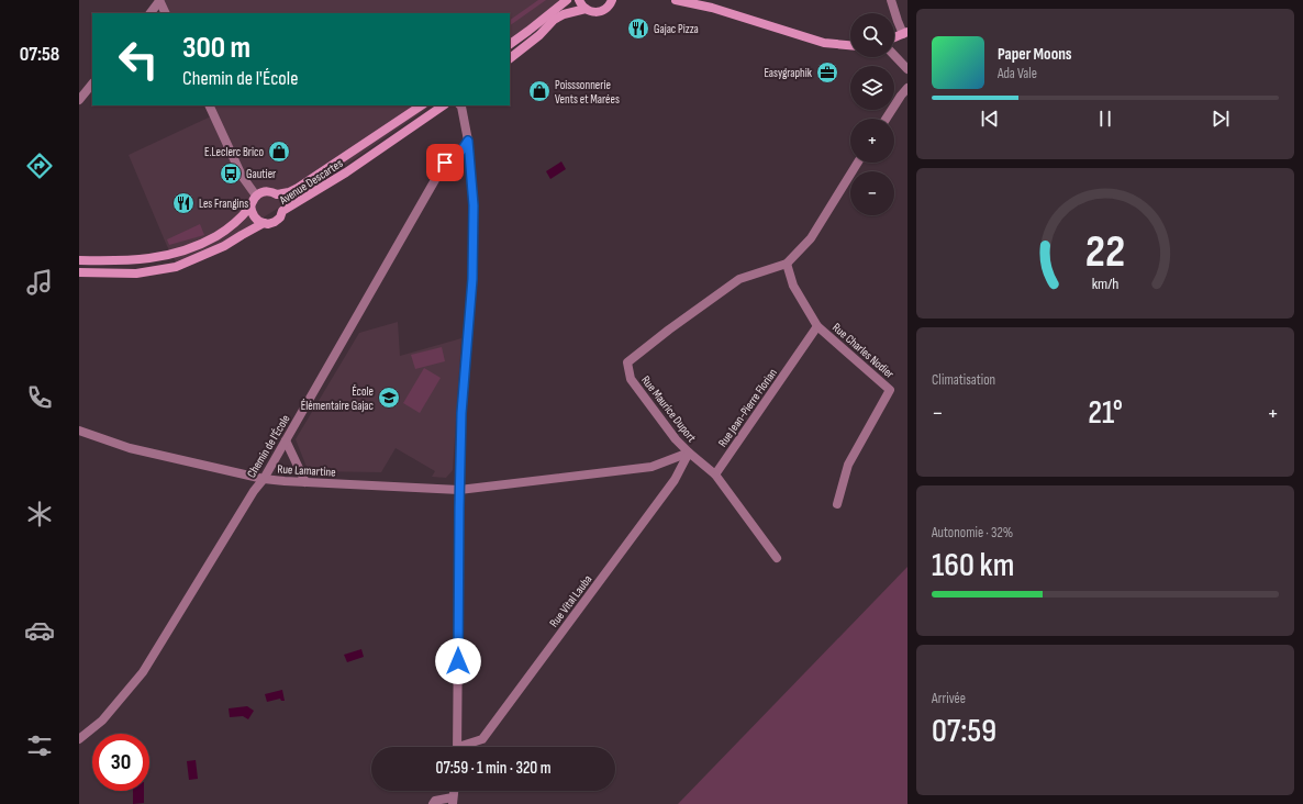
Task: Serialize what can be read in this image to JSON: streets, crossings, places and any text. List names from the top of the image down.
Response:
{
  "streets": {
    "main road": ["Avenue Descartes"],
    "street": [
      "Rue Charles Nodier",
      "Rue Jean-Pierre Florian",
      "Rue Maurice Duport",
      "Chemin de l'École",
      "Rue Lamartine",
      "Rue Vital Lauba"
    ]
  },
  "crossings": [
    ["Rue Charles Nodier", "Rue Jean-Pierre Florian"],
    ["Rue Charles Nodier", "Rue Maurice Duport"],
    ["Rue Maurice Duport", "Rue Lamartine"],
    ["Rue Maurice Duport", "Rue Vital Lauba"],
    ["Chemin de l'École", "Rue Lamartine"]
  ],
  "places": {
    "restaurant": ["Gajac Pizza", "Les Frangins"],
    "office": ["Easygraphik"],
    "shop": ["Poisssonnerie Vents et Marées", "E.Leclerc Brico"],
    "bus stop": ["Gautier"],
    "school or university": ["École Élémentaire Gajac"]
  },
  "page": {
    "tabs": "07:58",
    "map_buttons": ["+", "−"],
    "turn": ["300 m", "Chemin de l'École"],
    "song": ["Paper Moons", "Ada Vale"],
    "tile": [
      "Climatisation",
      ["Autonomie · 32%", "160 km"],
      ["Arrivée", "07:59"]
    ],
    "heat": ["−", "21°", "+"],
    "limit": "30",
    "trip": "07:59 · 1 min · 320 m",
    "gauge": ["22", "km/h"]
  }
}
